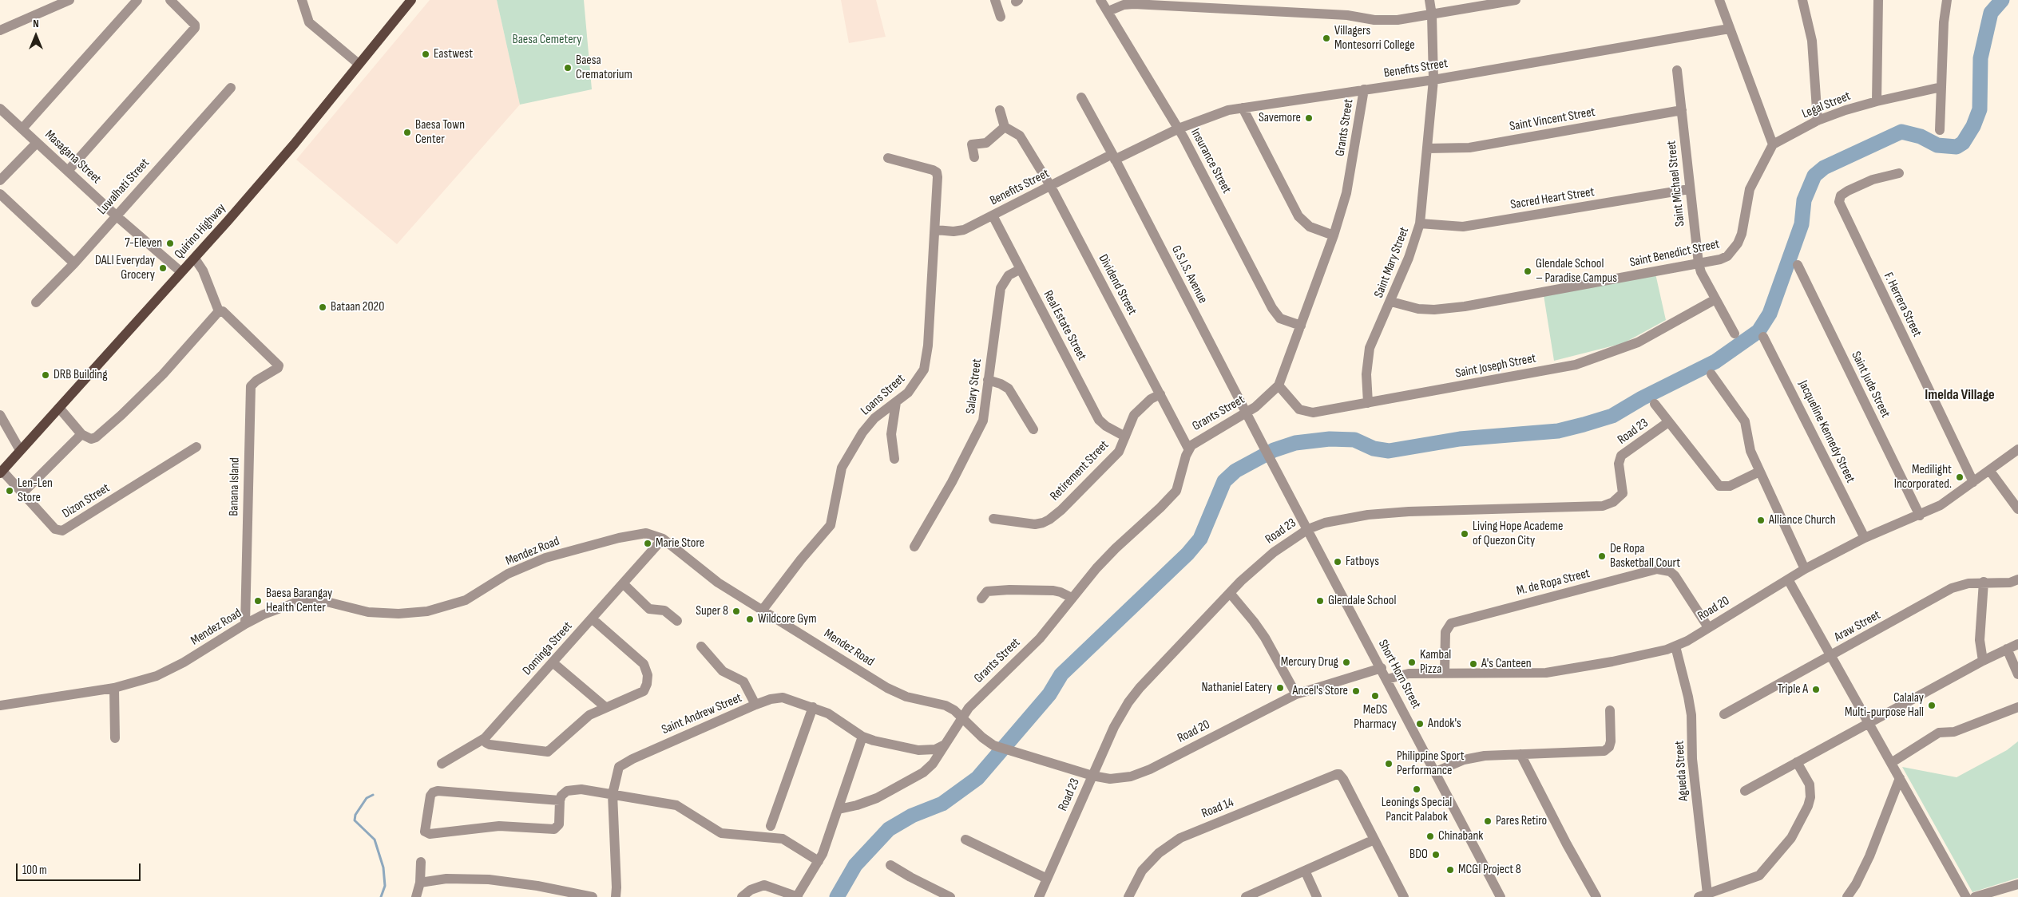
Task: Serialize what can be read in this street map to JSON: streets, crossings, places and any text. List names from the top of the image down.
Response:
{
  "streets": {
    "main road": ["Quirino Highway"],
    "street": [
      "Benefits Street",
      "Legal Street",
      "Saint Vincent Street",
      "Grants Street",
      "Masagana Street",
      "Insurance Street",
      "Saint Michael Street",
      "Luwalhati Street",
      "Sacred Heart Street",
      "Saint Benedict Street",
      "Saint Mary Street",
      "G.S.I.S. Avenue",
      "Dividend Street",
      "F. Herrera Street",
      "Real Estate Street",
      "Saint Joseph Street",
      "Saint Jude Street",
      "Salary Street",
      "Loans Street",
      "Road 23",
      "Jacqueline Kennedy Street",
      "Retirement Street",
      "Banana Island",
      "Dizon Street",
      "Mendez Road",
      "M. de Ropa Street",
      "Road 20",
      "Araw Street",
      "Dominga Street",
      "Short Horn Street",
      "Saint Andrew Street",
      "Agueda Street",
      "Road 14"
    ]
  },
  "crossings": [
    ["Benefits Street", "Grants Street"],
    ["Benefits Street", "Insurance Street"],
    ["Benefits Street", "Saint Mary Street"],
    ["Benefits Street", "G.S.I.S. Avenue"],
    ["Benefits Street", "Dividend Street"],
    ["Benefits Street", "Real Estate Street"],
    ["Benefits Street", "Loans Street"],
    ["Legal Street", "Saint Benedict Street"],
    ["Saint Vincent Street", "Saint Michael Street"],
    ["Saint Vincent Street", "Saint Mary Street"],
    ["Grants Street", "Insurance Street"],
    ["Grants Street", "G.S.I.S. Avenue"],
    ["Grants Street", "Dividend Street"],
    ["Grants Street", "Saint Joseph Street"],
    ["Grants Street", "Mendez Road"],
    ["Grants Street", "Saint Andrew Street"],
    ["Masagana Street", "Luwalhati Street"],
    ["Masagana Street", "Quirino Highway"],
    ["Saint Michael Street", "Sacred Heart Street"],
    ["Saint Michael Street", "Saint Benedict Street"],
    ["Saint Michael Street", "Saint Joseph Street"],
    ["Sacred Heart Street", "Saint Mary Street"],
    ["Quirino Highway", "Dizon Street"],
    ["Saint Benedict Street", "Saint Mary Street"],
    ["Saint Mary Street", "Saint Joseph Street"],
    ["G.S.I.S. Avenue", "Short Horn Street"],
    ["Dividend Street", "Retirement Street"],
    ["F. Herrera Street", "Road 20"],
    ["Real Estate Street", "Salary Street"],
    ["Real Estate Street", "Retirement Street"],
    ["Saint Jude Street", "Road 20"],
    ["Loans Street", "Mendez Road"],
    ["Road 23", "Road 20"],
    ["Road 23", "Short Horn Street"],
    ["Jacqueline Kennedy Street", "Road 20"],
    ["Banana Island", "Mendez Road"],
    ["Mendez Road", "Road 20"],
    ["Mendez Road", "Dominga Street"],
    ["M. de Ropa Street", "Road 20"],
    ["Road 20", "Short Horn Street"],
    ["Road 20", "Agueda Street"]
  ],
  "districts": ["Imelda Village"],
  "parks": ["Baesa Cemetery"],
  "places": [
    "Villagers Montesorri College",
    "Eastwest",
    "Baesa Crematorium",
    "Savemore",
    "Baesa Town Center",
    "7-Eleven",
    "DALI Everyday Grocery",
    "Glendale School – Paradise Campus",
    "Bataan 2020",
    "DRB Building",
    "Medilight Incorporated.",
    "Len-Len Store",
    "Alliance Church",
    "Living Hope Academe of Quezon City",
    "Marie Store",
    "De Ropa Basketball Court",
    "Fatboys",
    "Baesa Barangay Health Center",
    "Glendale School",
    "Super 8",
    "Wildcore Gym",
    "Mercury Drug",
    "Kambal Pizza",
    "A's Canteen",
    "Nathaniel Eatery",
    "Triple A",
    "Ancel's Store",
    "MeDS Pharmacy",
    "Calalay Multi-purpose Hall",
    "Andok's",
    "Philippine Sport Performance",
    "Leonings Special Pancit Palabok",
    "Pares Retiro",
    "Chinabank",
    "BDO",
    "MCGI Project 8"
  ],
  "scale_bar": "100 m",
  "north": "top"
}
